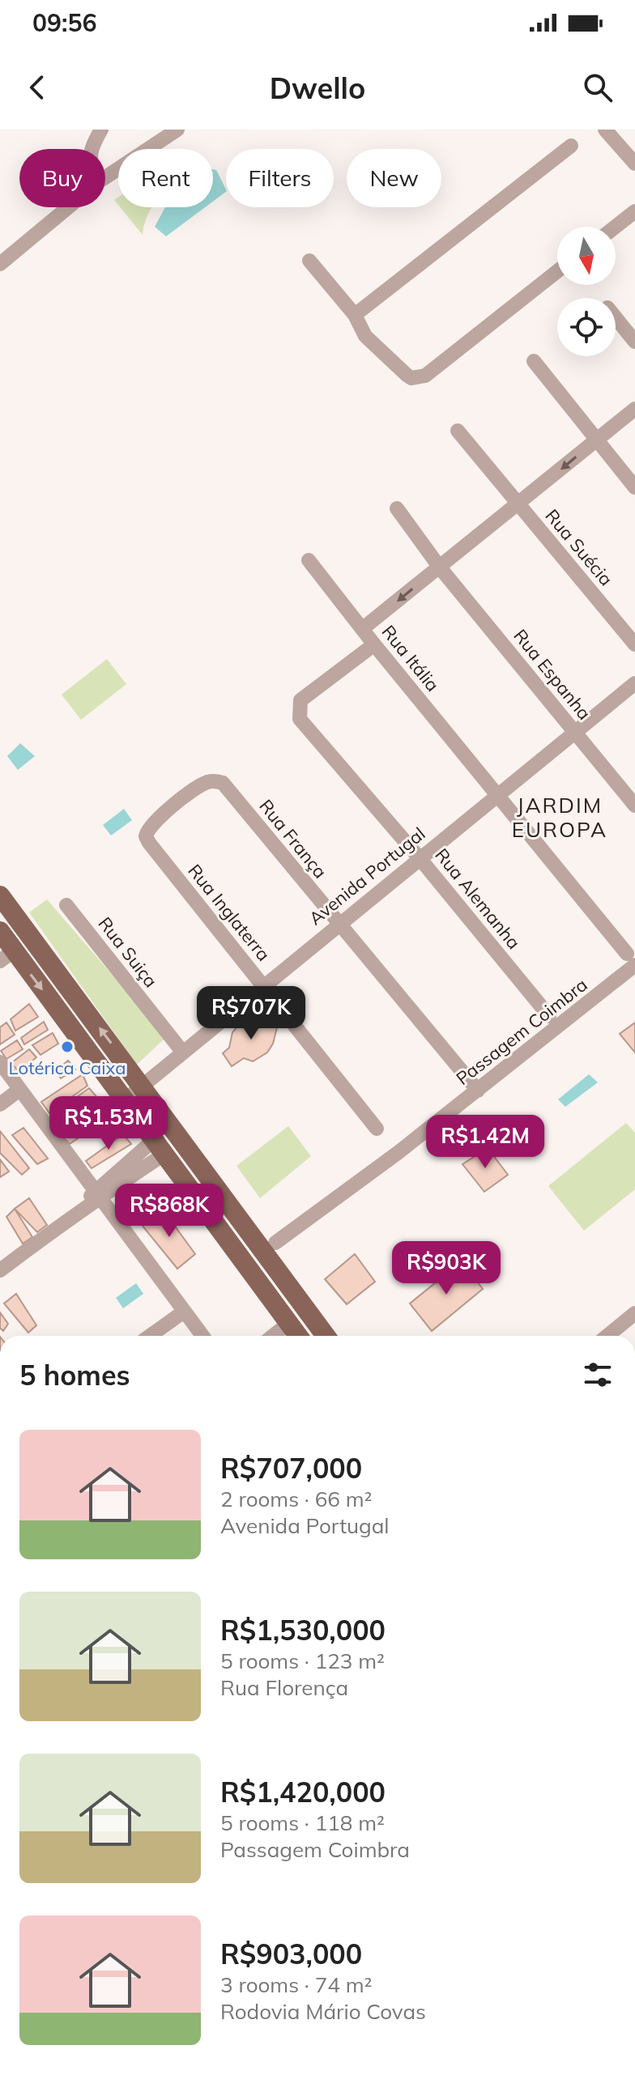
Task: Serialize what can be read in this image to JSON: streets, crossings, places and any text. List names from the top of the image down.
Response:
{
  "streets": {
    "street": [
      "Rua Suécia",
      "Rua Itália",
      "Rua Espanha",
      "Rua França",
      "Avenida Portugal",
      "Rua Alemanha",
      "Rua Inglaterra",
      "Rua Suiça",
      "Passagem Coimbra"
    ]
  },
  "crossings": [
    ["Rua Suécia", "Rua Itália"],
    ["Rua Itália", "Rua Espanha"],
    ["Rua Itália", "Avenida Portugal"],
    ["Rua Itália", "Rua Alemanha"],
    ["Rua Itália", "Passagem Coimbra"],
    ["Rua Espanha", "Avenida Portugal"],
    ["Rua França", "Avenida Portugal"],
    ["Rua França", "Rua Inglaterra"],
    ["Rua França", "Passagem Coimbra"],
    ["Avenida Portugal", "Rua Alemanha"],
    ["Avenida Portugal", "Rua Inglaterra"],
    ["Avenida Portugal", "Rua Suiça"]
  ],
  "districts": ["JARDIM EUROPA"],
  "places": ["Lotérica Caixa"],
  "north": "bottom",
  "page": {
    "status": "09:56",
    "header": "Dwello",
    "chip": [
      "Buy",
      "Rent",
      "Filters",
      "New"
    ],
    "price": [
      "R$707K",
      "R$1.53M",
      "R$1.42M",
      "R$868K",
      "R$903K"
    ],
    "heading": "5 homes",
    "list": [
      {
        "name": "R$707,000",
        "note": "2 rooms · 66 m² · Avenida Portugal"
      },
      {
        "name": "R$1,530,000",
        "note": "5 rooms · 123 m² · Rua Florença"
      },
      {
        "name": "R$1,420,000",
        "note": "5 rooms · 118 m² · Passagem Coimbra"
      },
      {
        "name": "R$903,000",
        "note": "3 rooms · 74 m² · Rodovia Mário Covas"
      }
    ]
  }
}
